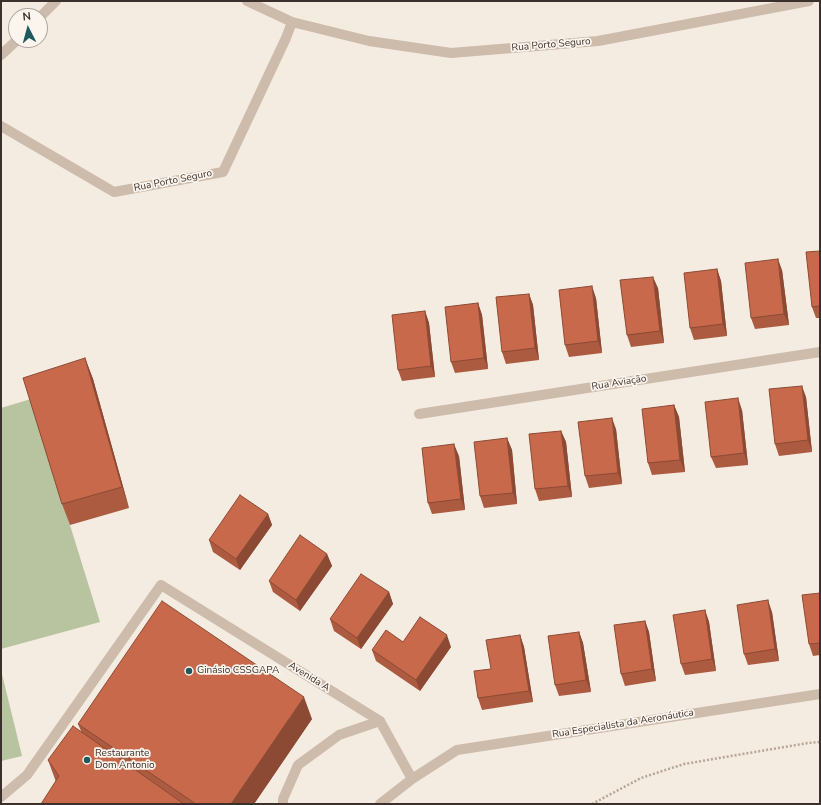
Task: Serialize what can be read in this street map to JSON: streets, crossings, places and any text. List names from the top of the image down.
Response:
{
  "streets": {
    "street": [
      "Rua Porto Seguro",
      "Rua Aviação",
      "Avenida A",
      "Rua Especialista da Aeronáutica"
    ]
  },
  "crossings": [
    ["Avenida A", "Rua Especialista da Aeronáutica"]
  ],
  "places": ["Ginásio CSSGAPA", "Restaurante Dom Antonio"],
  "north": "top"
}
